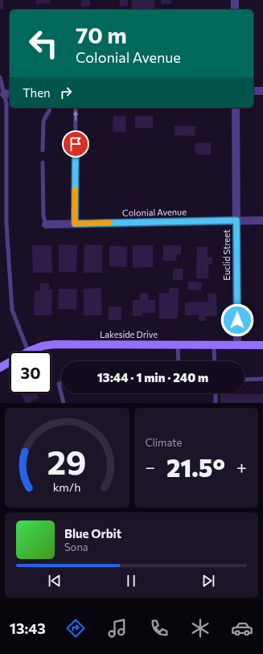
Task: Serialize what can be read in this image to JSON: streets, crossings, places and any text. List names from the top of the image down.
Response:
{
  "streets": {
    "street": ["Colonial Avenue", "Euclid Street", "Lakeside Drive"]
  },
  "crossings": [
    ["Colonial Avenue", "Euclid Street"],
    ["Euclid Street", "Lakeside Drive"]
  ],
  "page": {
    "turn": ["70 m", "Colonial Avenue"],
    "then": "Then",
    "limit": "30",
    "trip": "13:44 · 1 min · 240 m",
    "tile": "Climate",
    "heat": ["−", "21.5°", "+"],
    "song": ["Blue Orbit", "Sona"],
    "tabs": "13:43",
    "gauge": ["29", "km/h"]
  }
}
